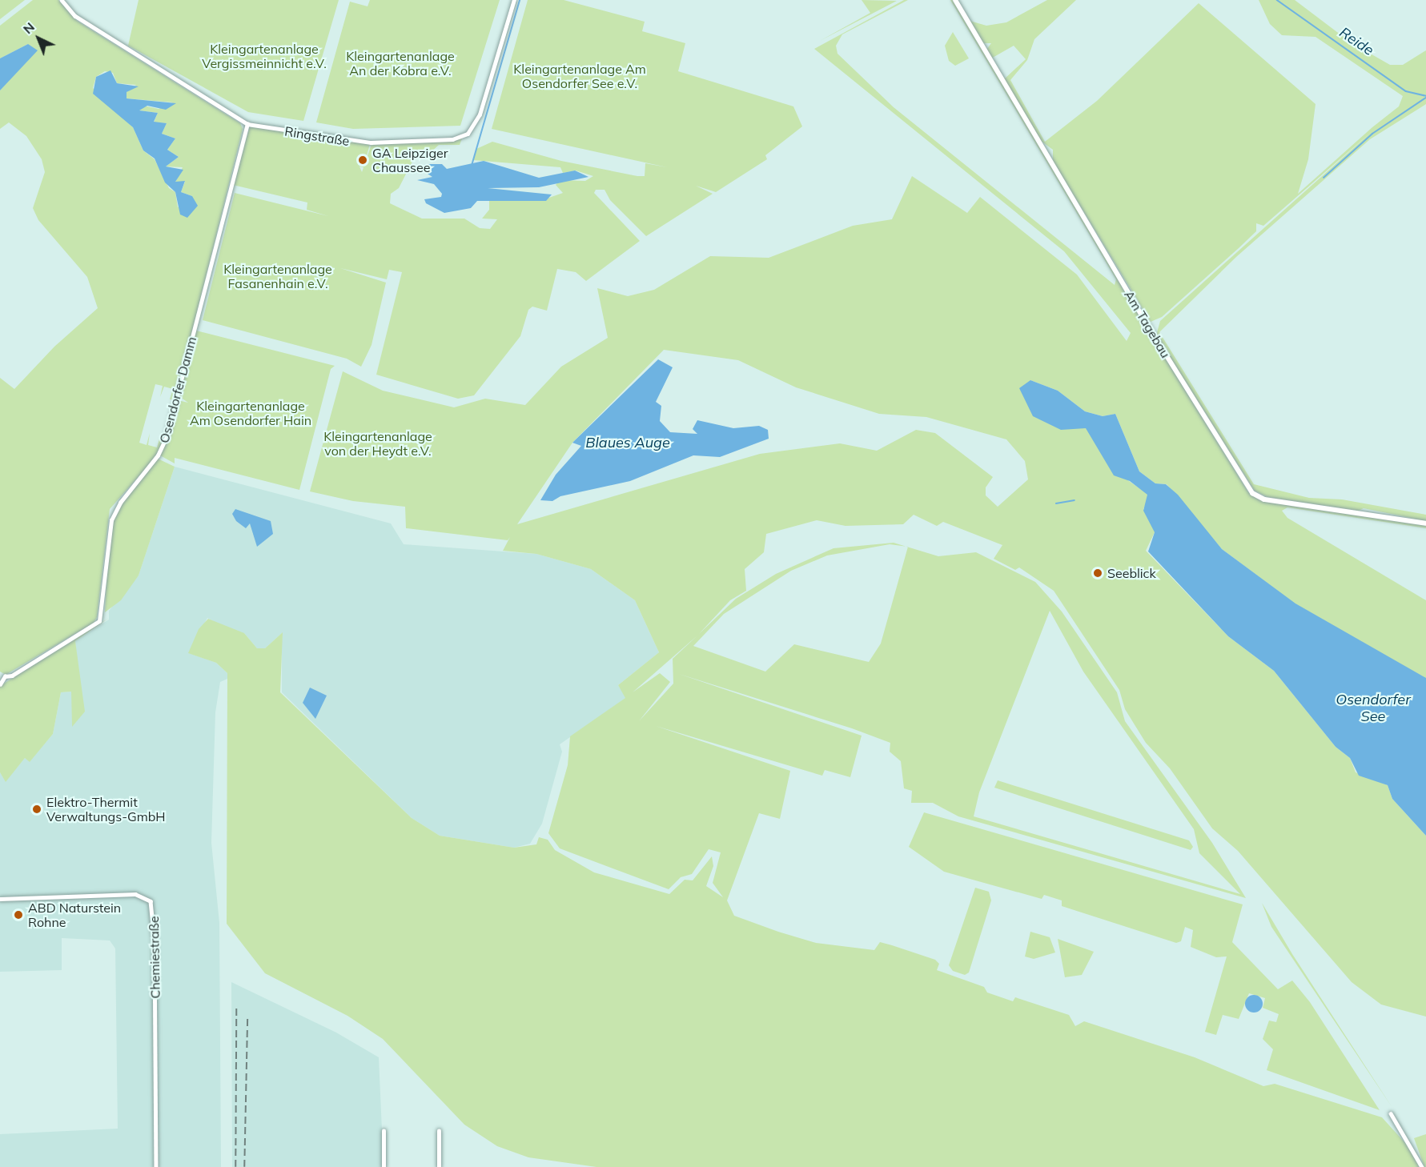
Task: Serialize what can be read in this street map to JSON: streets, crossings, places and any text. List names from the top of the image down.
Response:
{
  "streets": {
    "street": [
      "Ringstraße",
      "Am Tagebau",
      "Osendorfer Damm",
      "Chemiestraße"
    ]
  },
  "crossings": [
    ["Ringstraße", "Osendorfer Damm"]
  ],
  "water": ["Reide", "Blaues Auge", "Osendorfer See"],
  "parks": [
    "Kleingartenanlage Vergissmeinnicht e.V.",
    "Kleingartenanlage An der Kobra e.V.",
    "Kleingartenanlage Am Osendorfer See e.V.",
    "Kleingartenanlage Fasanenhain e.V.",
    "Kleingartenanlage Am Osendorfer Hain",
    "Kleingartenanlage von der Heydt e.V."
  ],
  "places": [
    "GA Leipziger Chaussee",
    "Seeblick",
    "Elektro-Thermit Verwaltungs-GmbH",
    "ABD Naturstein Rohne"
  ],
  "north": "top left"
}
